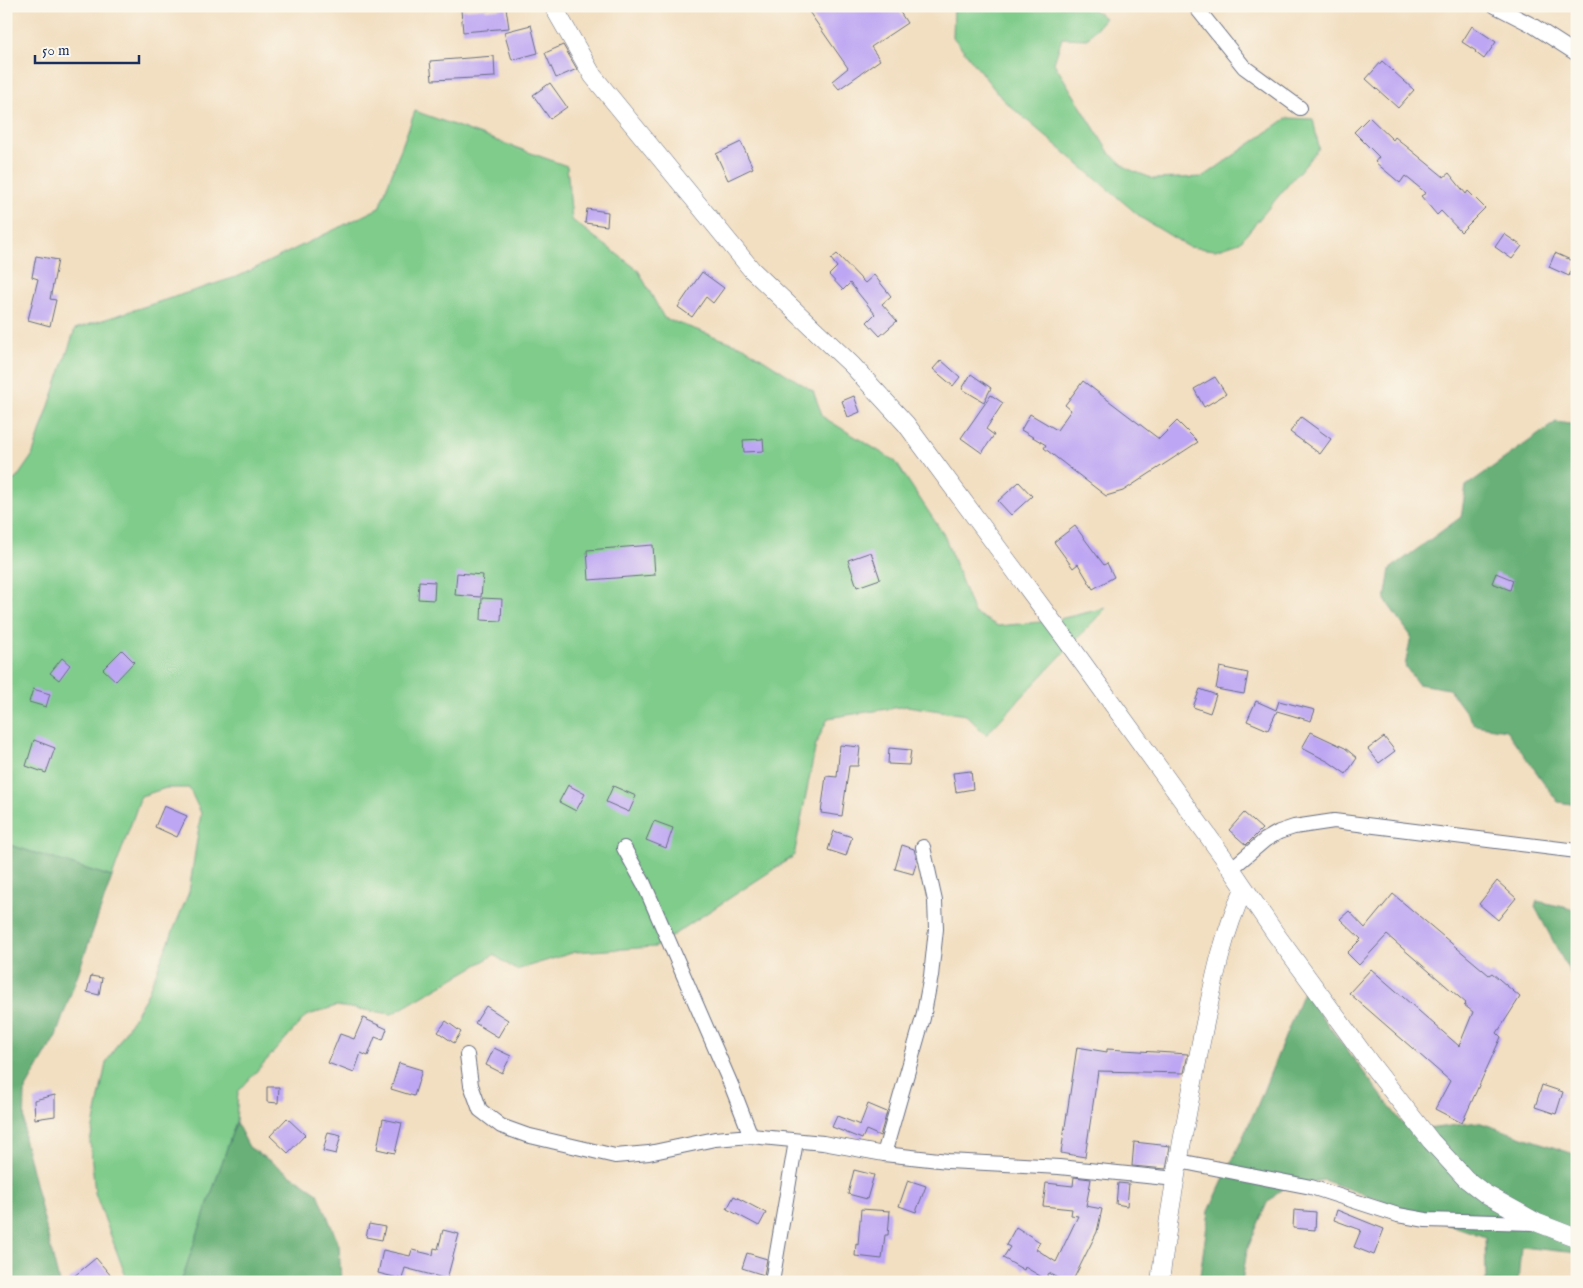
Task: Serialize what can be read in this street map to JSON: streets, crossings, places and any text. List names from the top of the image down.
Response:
{
  "scale_bar": "50 m"
}
